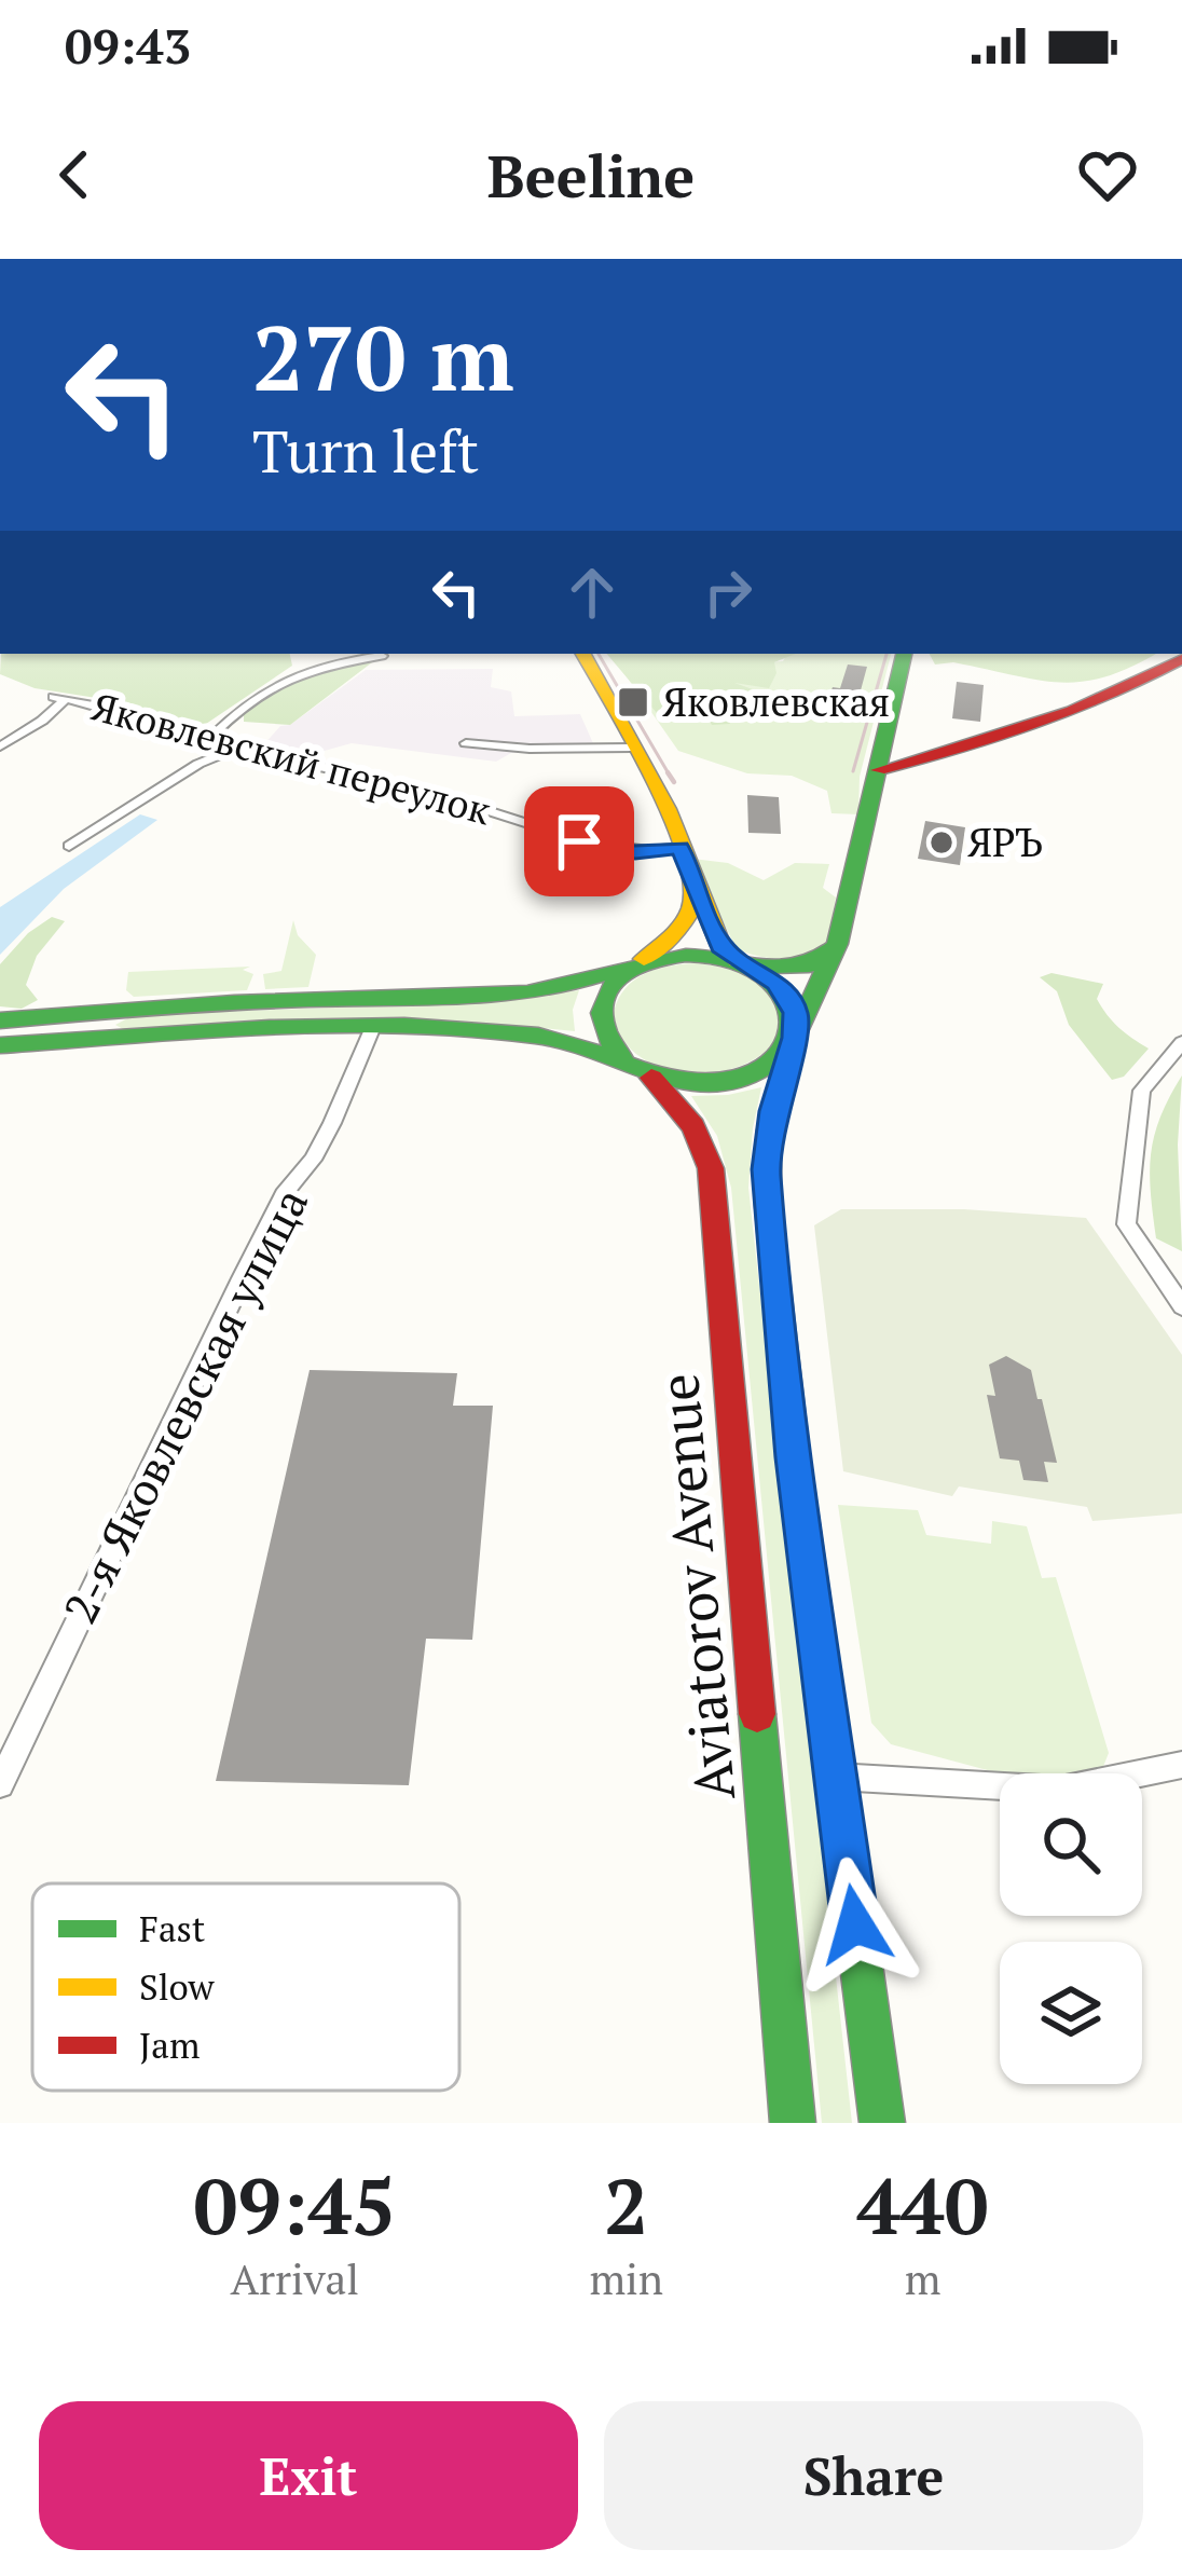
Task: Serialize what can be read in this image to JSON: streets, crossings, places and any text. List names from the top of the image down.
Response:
{
  "streets": {
    "main road": ["Aviatorov Avenue"],
    "street": ["Яковлевский переулок", "2-я Яковлевская улица"]
  },
  "places": {
    "transit": ["Яковлевская"],
    "other": ["ЯРЪ"]
  },
  "legend": ["Fast", "Slow", "Jam"],
  "page": {
    "status": "09:43",
    "header": "Beeline",
    "turn": ["270 m", "Turn left"],
    "eta": [
      "09:45",
      "Arrival",
      "2",
      "min",
      "440",
      "m"
    ],
    "buttons": ["Exit", "Share"]
  }
}
